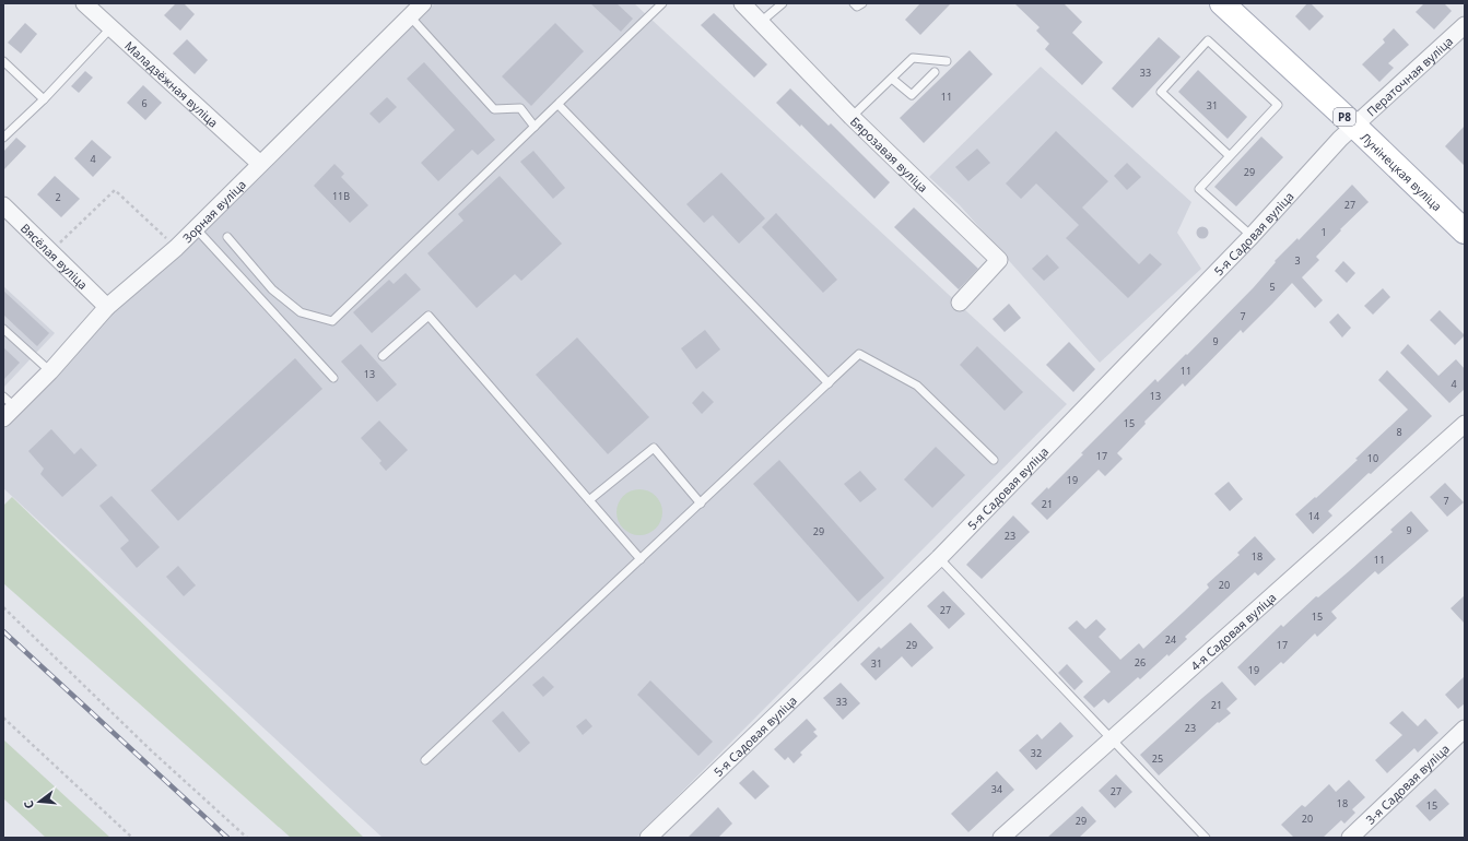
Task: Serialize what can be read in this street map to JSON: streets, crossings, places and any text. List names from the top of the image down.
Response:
{
  "streets": {
    "main road": ["Р8", "Лунінецкая вуліца"],
    "street": [
      "Ператочная вуліца",
      "Маладзёжная вуліца",
      "Бярозавая вуліца",
      "Зорная вуліца",
      "5-я Садовая вуліца",
      "Вясёлая вуліца",
      "4-я Садовая вуліца",
      "3-я Садовая вуліца"
    ]
  },
  "crossings": [
    ["Ператочная вуліца", "Лунінецкая вуліца"],
    ["Ператочная вуліца", "5-я Садовая вуліца"],
    ["Маладзёжная вуліца", "Зорная вуліца"],
    ["Лунінецкая вуліца", "5-я Садовая вуліца"],
    ["Зорная вуліца", "Вясёлая вуліца"]
  ],
  "house_numbers": [
    "33",
    "11",
    "6",
    "31",
    "4",
    "29",
    "11В",
    "2",
    "27",
    "1",
    "3",
    "5",
    "7",
    "9",
    "11",
    "13",
    "4",
    "13",
    "15",
    "8",
    "17",
    "10",
    "19",
    "7",
    "21",
    "14",
    "9",
    "29",
    "23",
    "18",
    "11",
    "20",
    "27",
    "15",
    "24",
    "29",
    "17",
    "26",
    "31",
    "19",
    "33",
    "21",
    "23",
    "32",
    "25",
    "34",
    "27",
    "18",
    "15",
    "20",
    "29"
  ],
  "north": "left"
}
